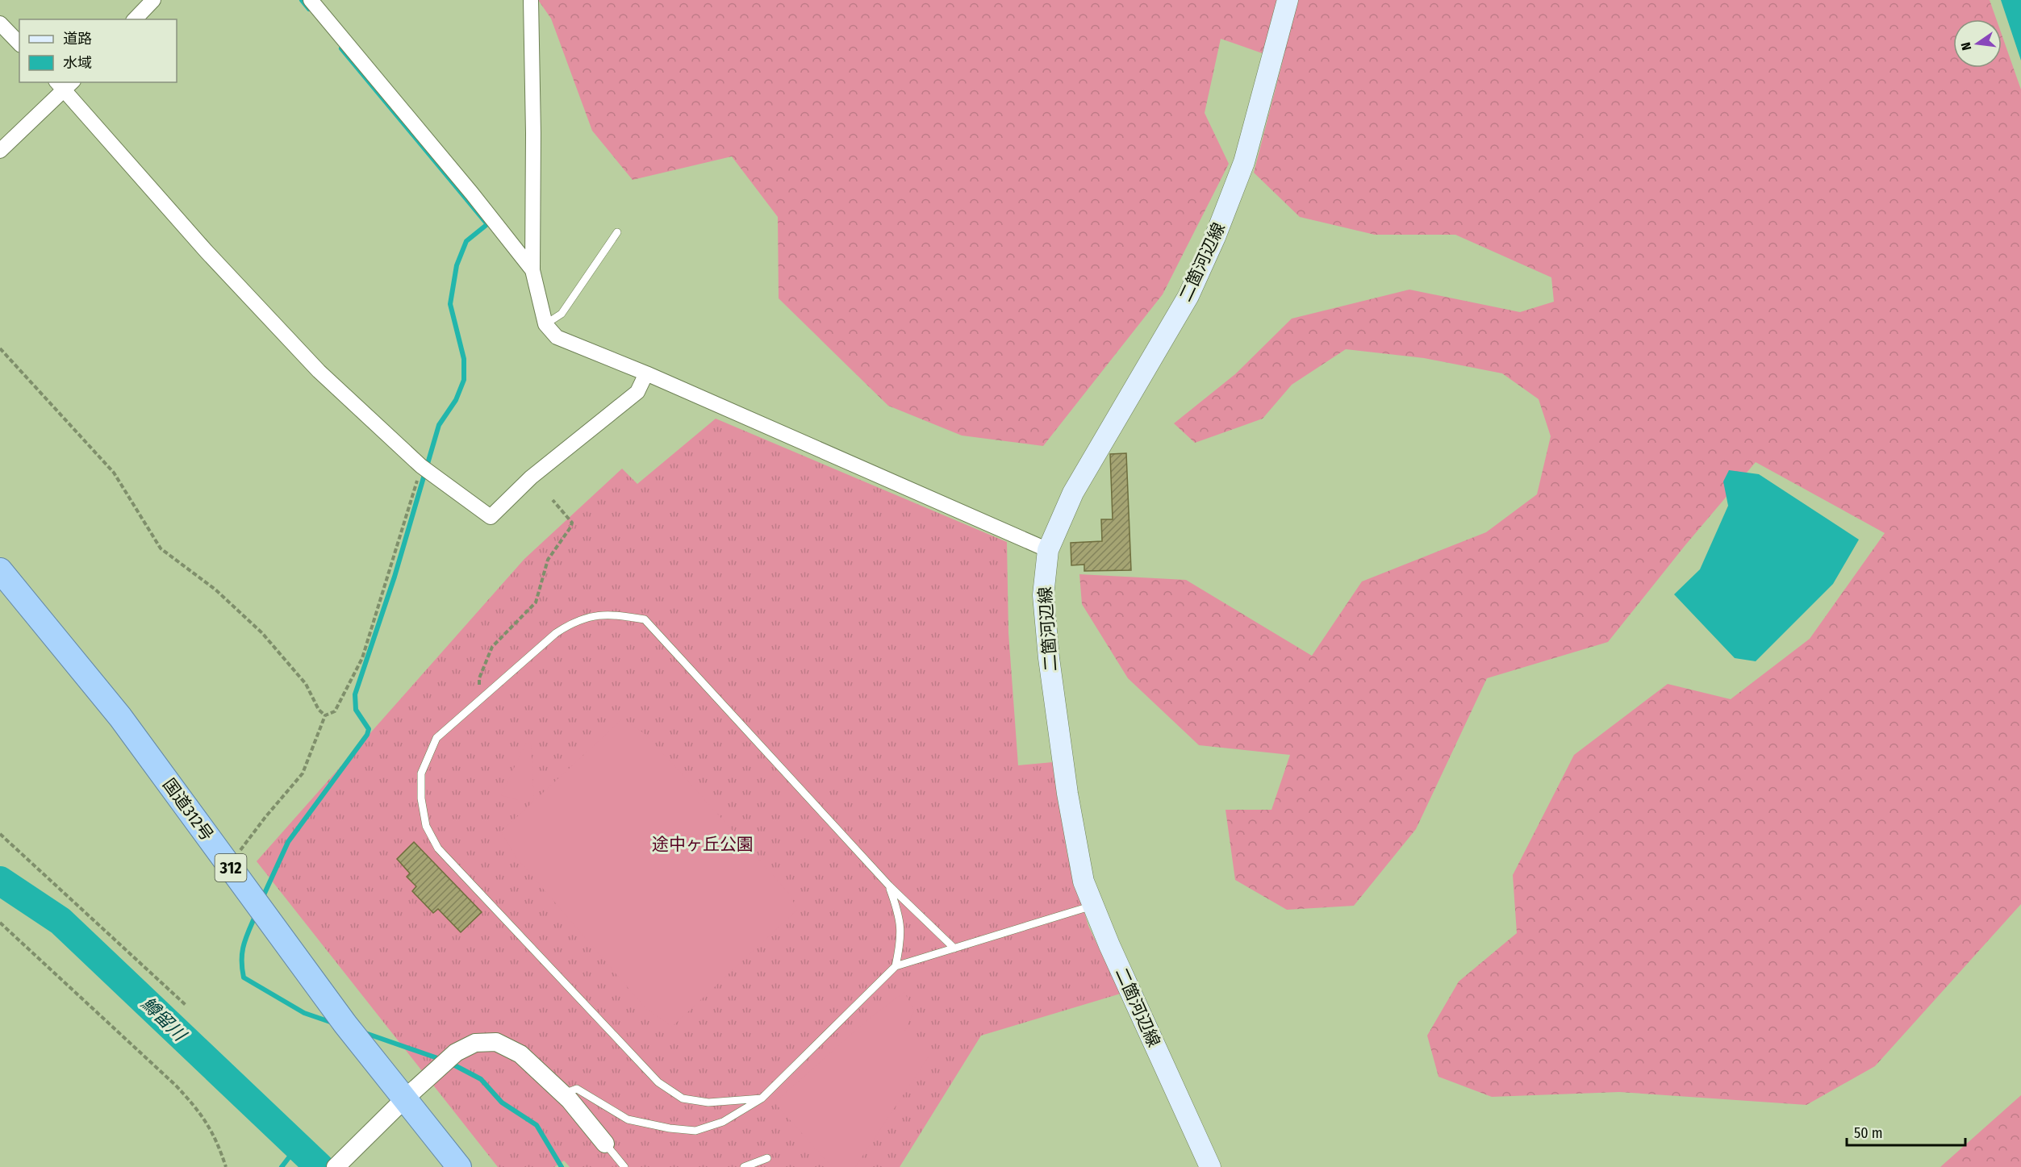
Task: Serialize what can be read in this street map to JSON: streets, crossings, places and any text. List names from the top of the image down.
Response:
{
  "streets": {
    "highway": ["国道312号", "312"],
    "main road": ["二箇河辺線"]
  },
  "water": ["鱒留川"],
  "parks": ["途中ヶ丘公園"],
  "legend": ["道路", "水域"],
  "scale_bar": "50 m",
  "north": "left"
}
